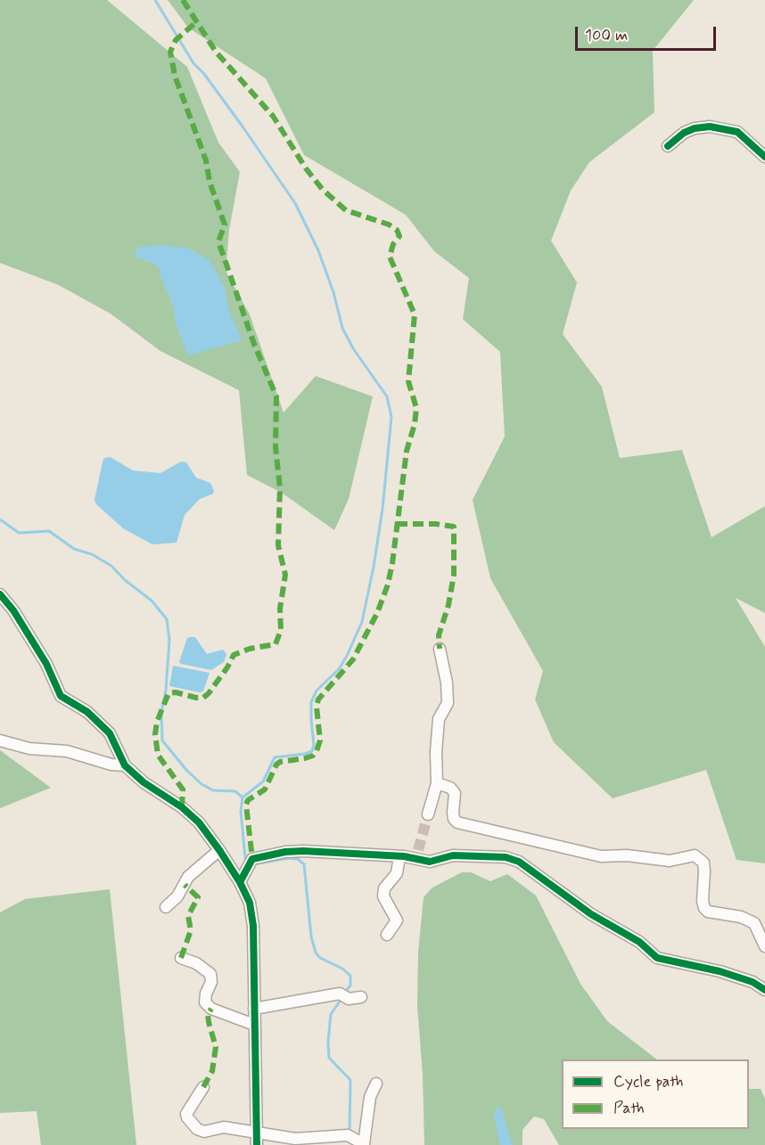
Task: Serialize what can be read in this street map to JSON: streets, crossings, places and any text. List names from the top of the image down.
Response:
{
  "legend": ["Cycle path", "Path"],
  "scale_bar": "100 m"
}
